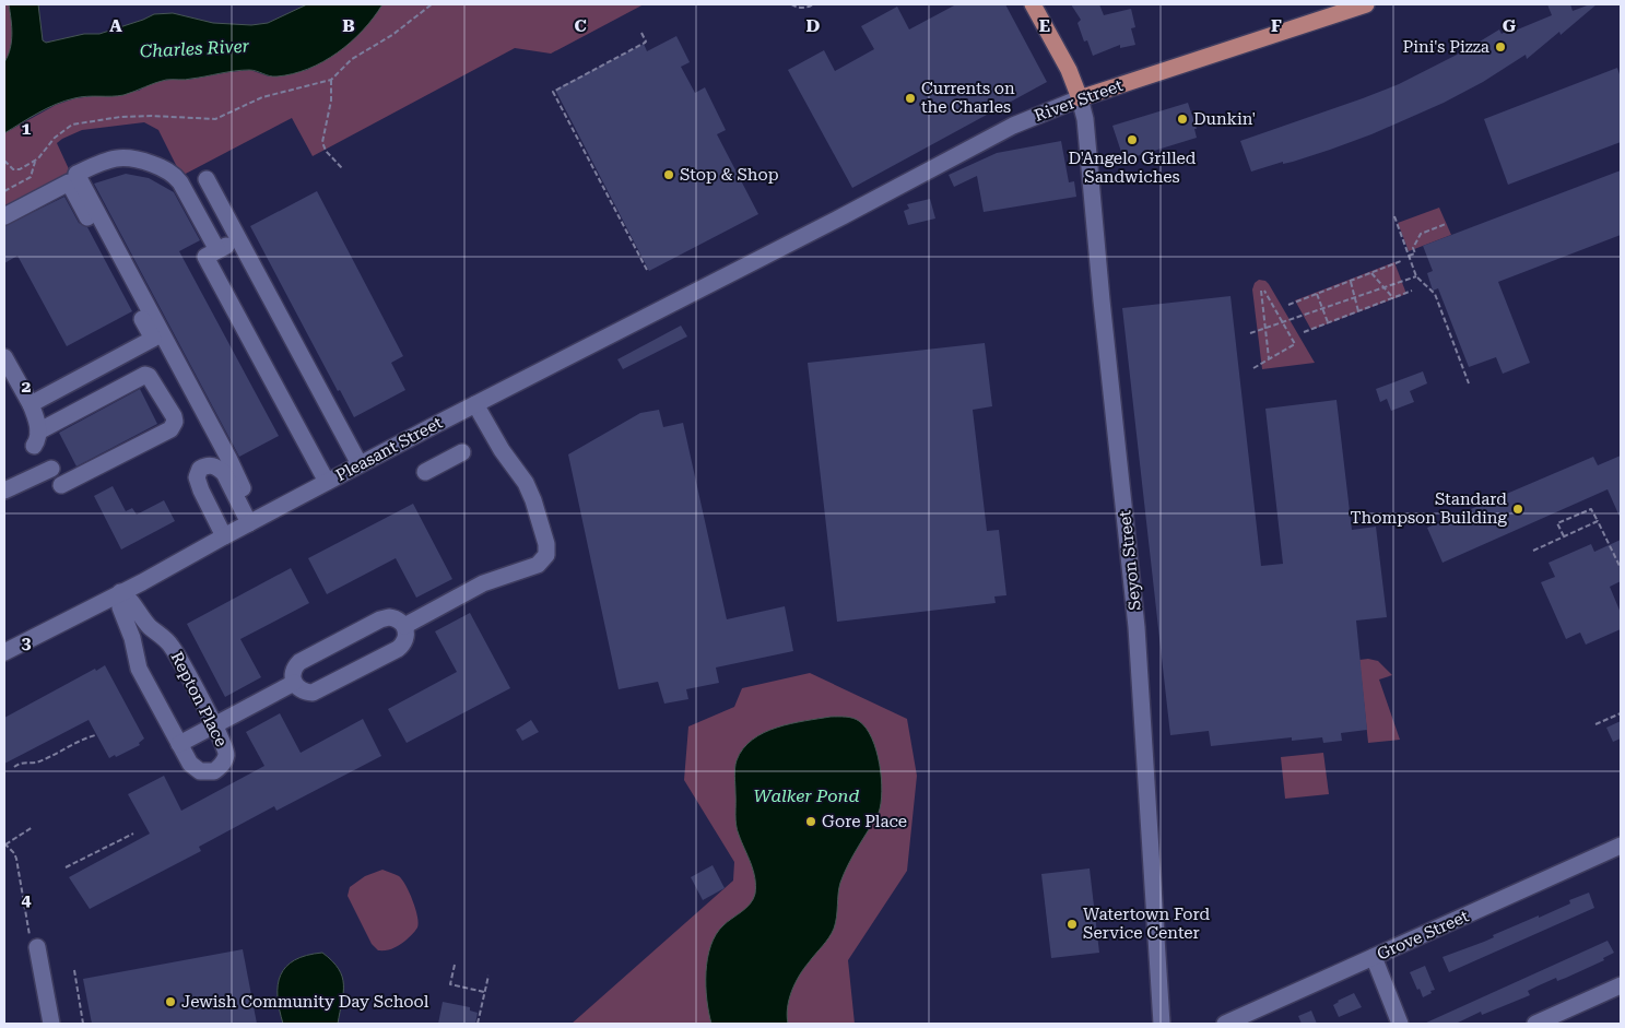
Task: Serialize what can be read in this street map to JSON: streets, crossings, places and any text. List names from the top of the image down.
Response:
{
  "streets": {
    "main road": ["River Street"],
    "street": [
      "Pleasant Street",
      "Seyon Street",
      "Repton Place",
      "Grove Street"
    ]
  },
  "crossings": [
    ["River Street", "Pleasant Street"],
    ["River Street", "Seyon Street"],
    ["Pleasant Street", "Repton Place"]
  ],
  "water": ["Charles River", "Walker Pond"],
  "places": [
    "Pini's Pizza",
    "Currents on the Charles",
    "Dunkin'",
    "D'Angelo Grilled Sandwiches",
    "Stop & Shop",
    "Standard Thompson Building",
    "Gore Place",
    "Watertown Ford Service Center",
    "Jewish Community Day School"
  ],
  "grid": {
    "columns": [
      "A",
      "B",
      "C",
      "D",
      "E",
      "F",
      "G"
    ],
    "rows": [
      "1",
      "2",
      "3",
      "4"
    ]
  }
}
